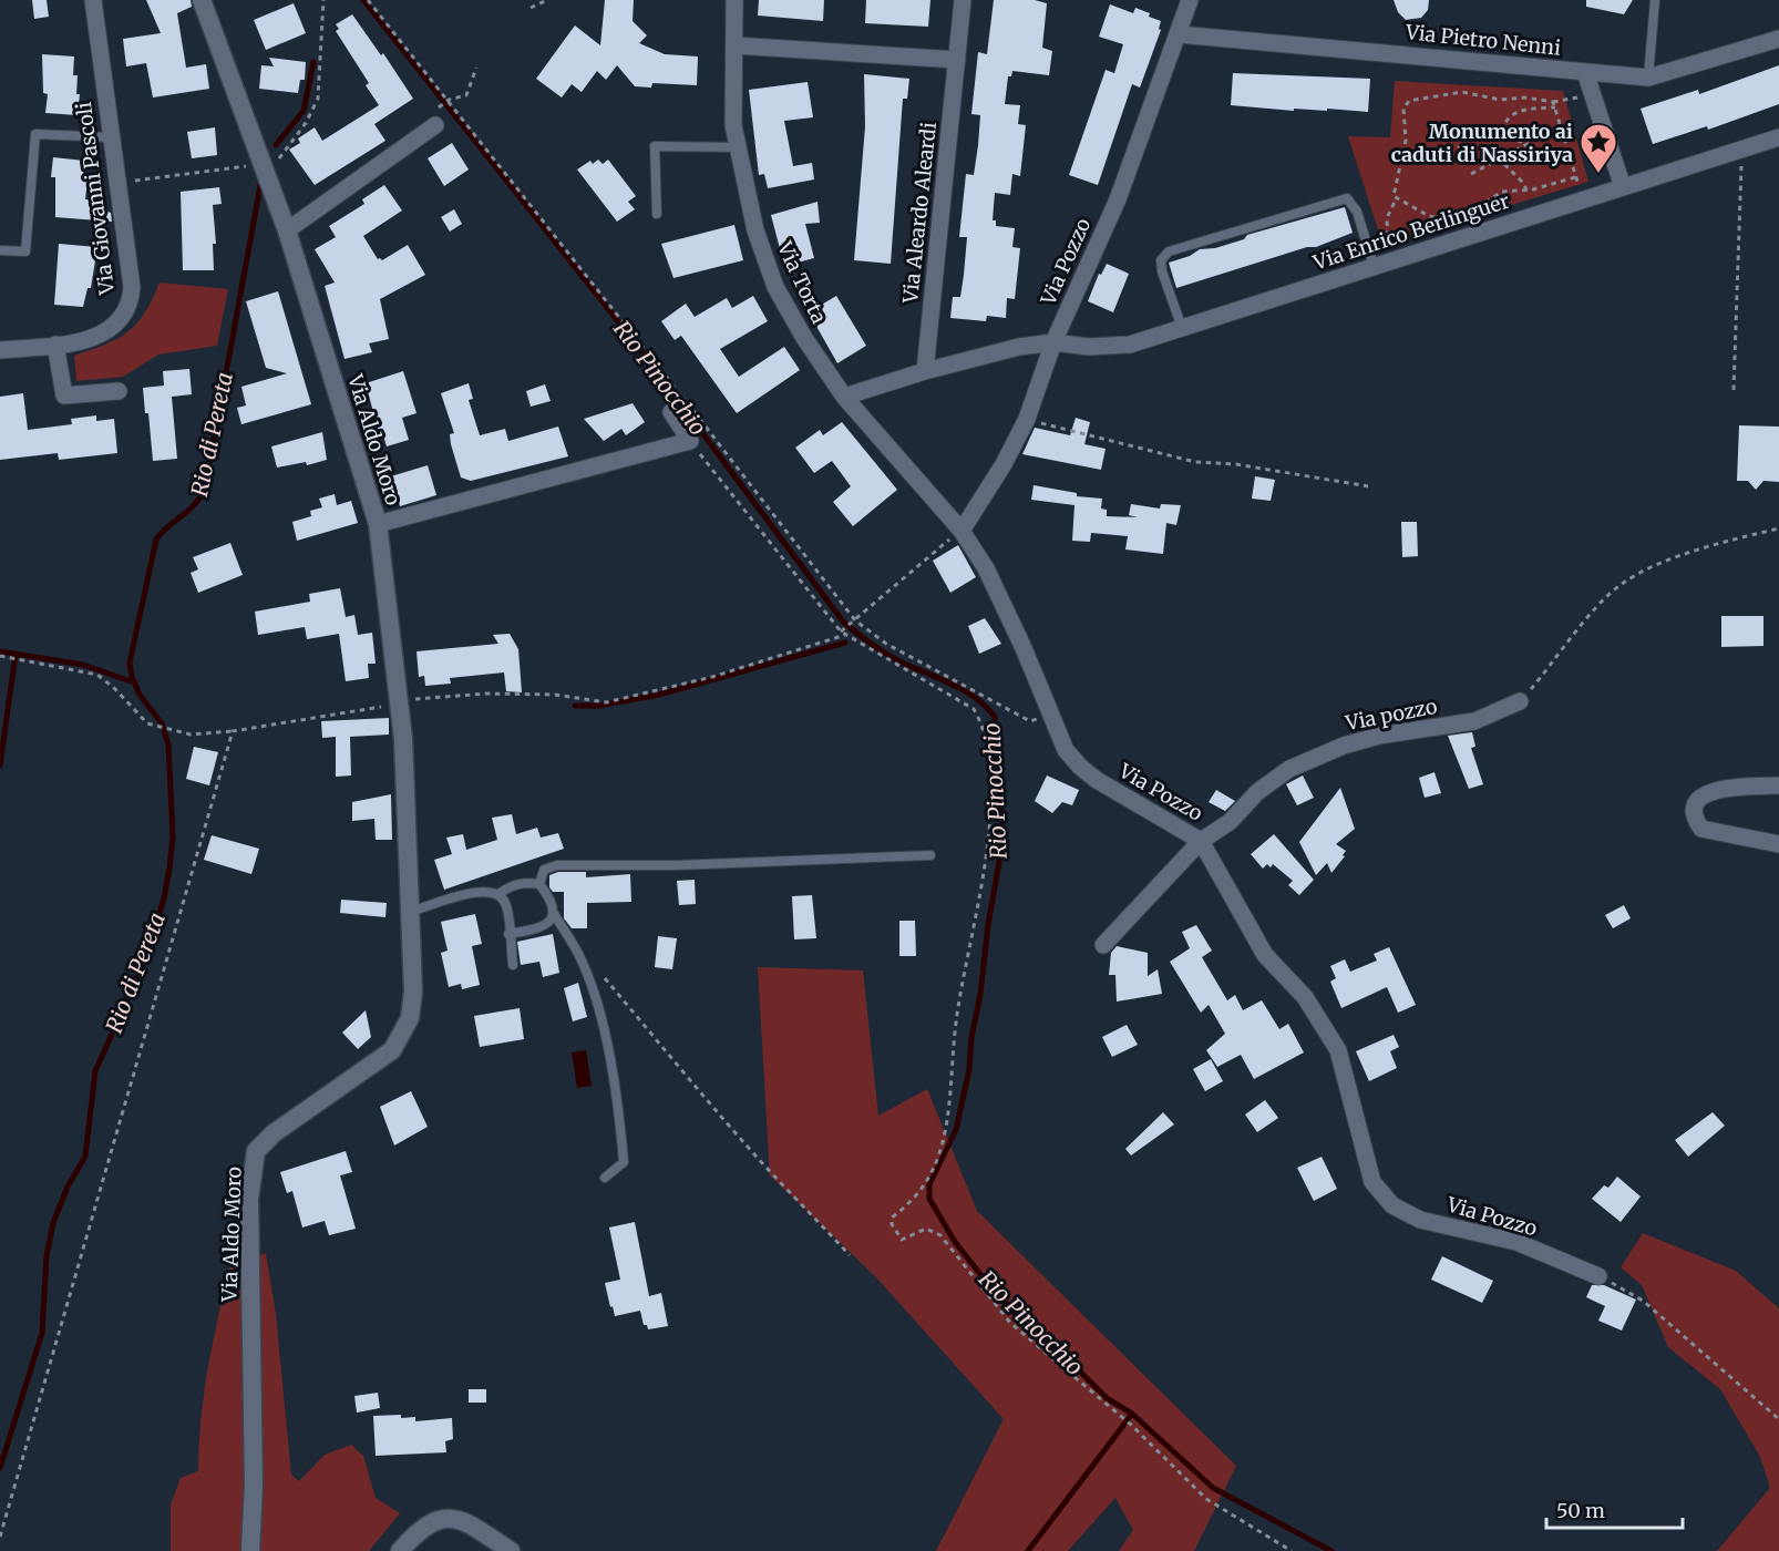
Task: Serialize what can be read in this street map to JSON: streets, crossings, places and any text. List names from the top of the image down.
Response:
{
  "streets": {
    "main road": ["Via Aldo Moro"],
    "street": [
      "Via Pietro Nenni",
      "Via Giovanni Pascoli",
      "Via Aleardo Aleardi",
      "Via Enrico Berlinguer",
      "Via Pozzo",
      "Via Torta",
      "Via pozzo"
    ]
  },
  "crossings": [
    ["Via Pietro Nenni", "Via Pozzo"],
    ["Via Enrico Berlinguer", "Via Pozzo"],
    ["Via Pozzo", "Via Torta"],
    ["Via Pozzo", "Via pozzo"]
  ],
  "water": ["Rio Pinocchio", "Rio di Pereta"],
  "places": {
    "place": ["Monumento ai caduti di Nassiriya"]
  },
  "scale_bar": "50 m"
}
